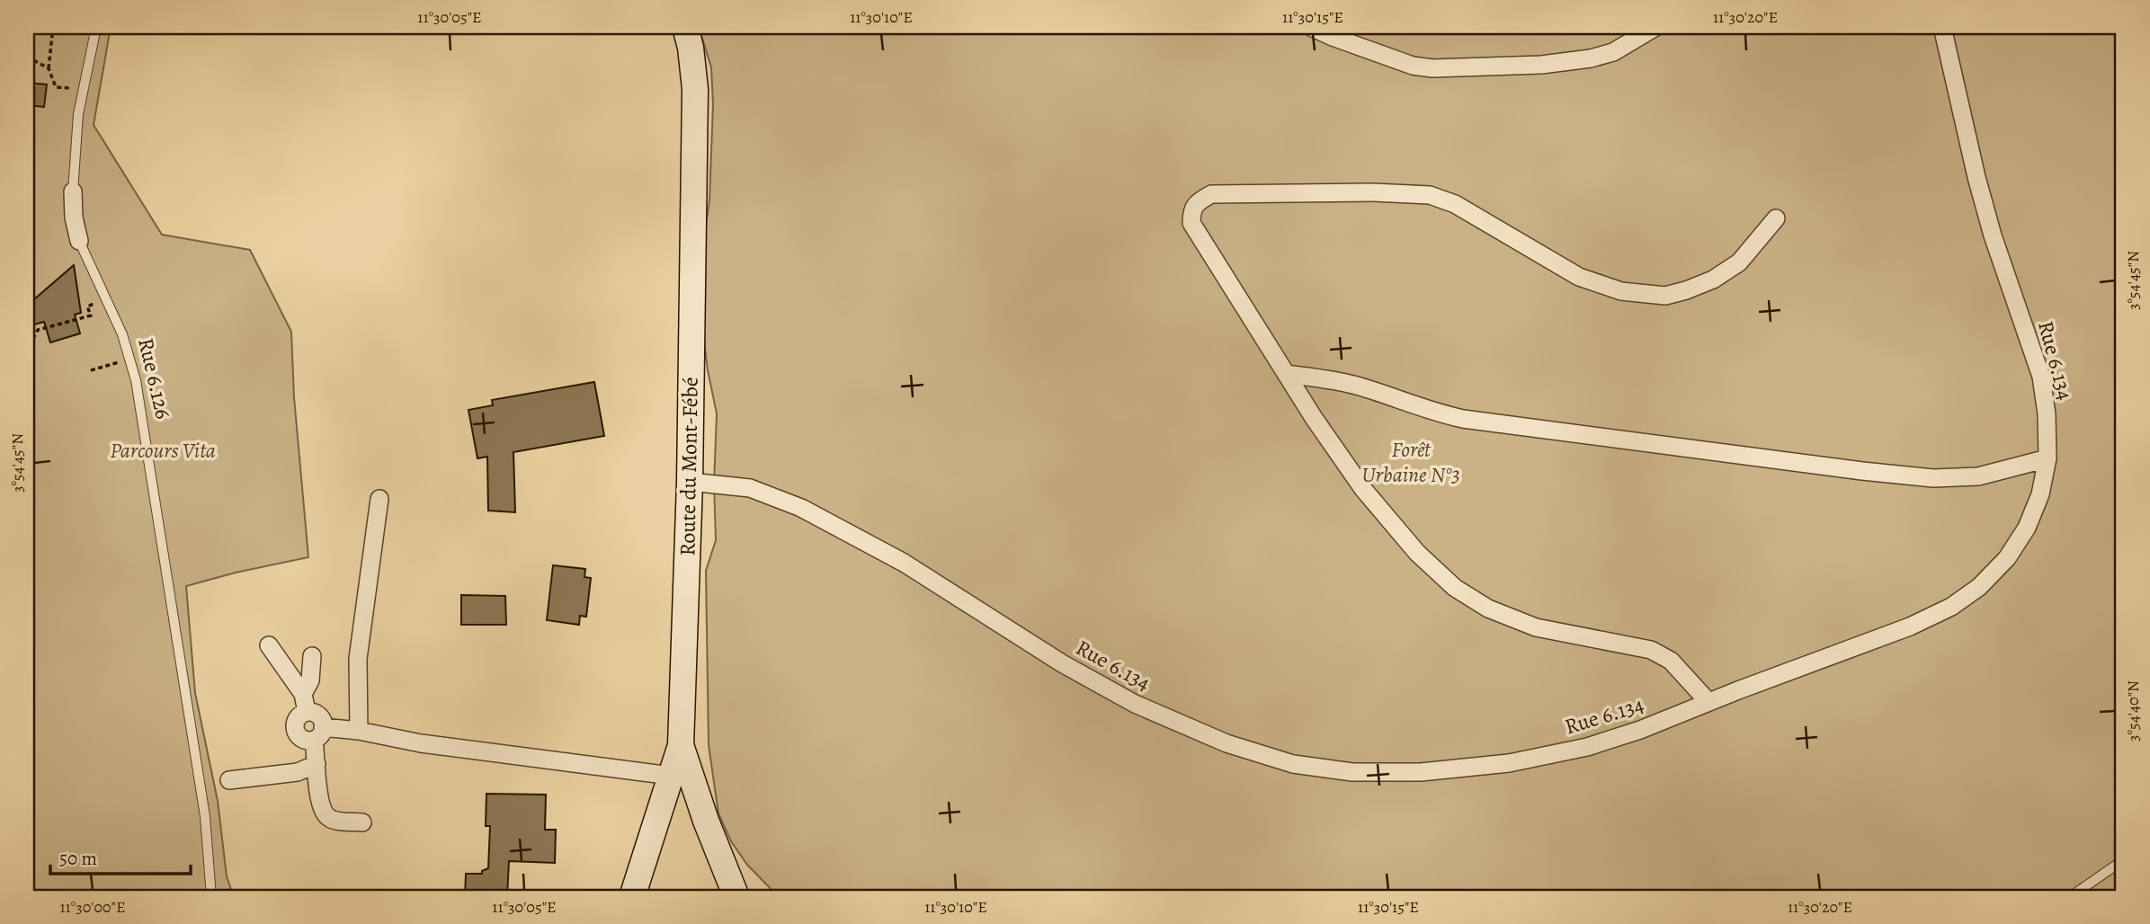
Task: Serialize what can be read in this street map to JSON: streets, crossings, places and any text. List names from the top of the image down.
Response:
{
  "streets": {
    "street": ["Rue 6.134", "Rue 6.126", "Route du Mont-Fébé"]
  },
  "crossings": [
    ["Rue 6.134", "Route du Mont-Fébé"]
  ],
  "parks": ["Forêt Urbaine N°3", "Parcours Vita"],
  "scale_bar": "50 m",
  "coordinates": [
    "11°30'05\"E",
    "11°30'10\"E",
    "11°30'15\"E",
    "11°30'20\"E",
    "3°54'45\"N",
    "3°54'40\"N",
    "11°30'00\"E"
  ]
}
